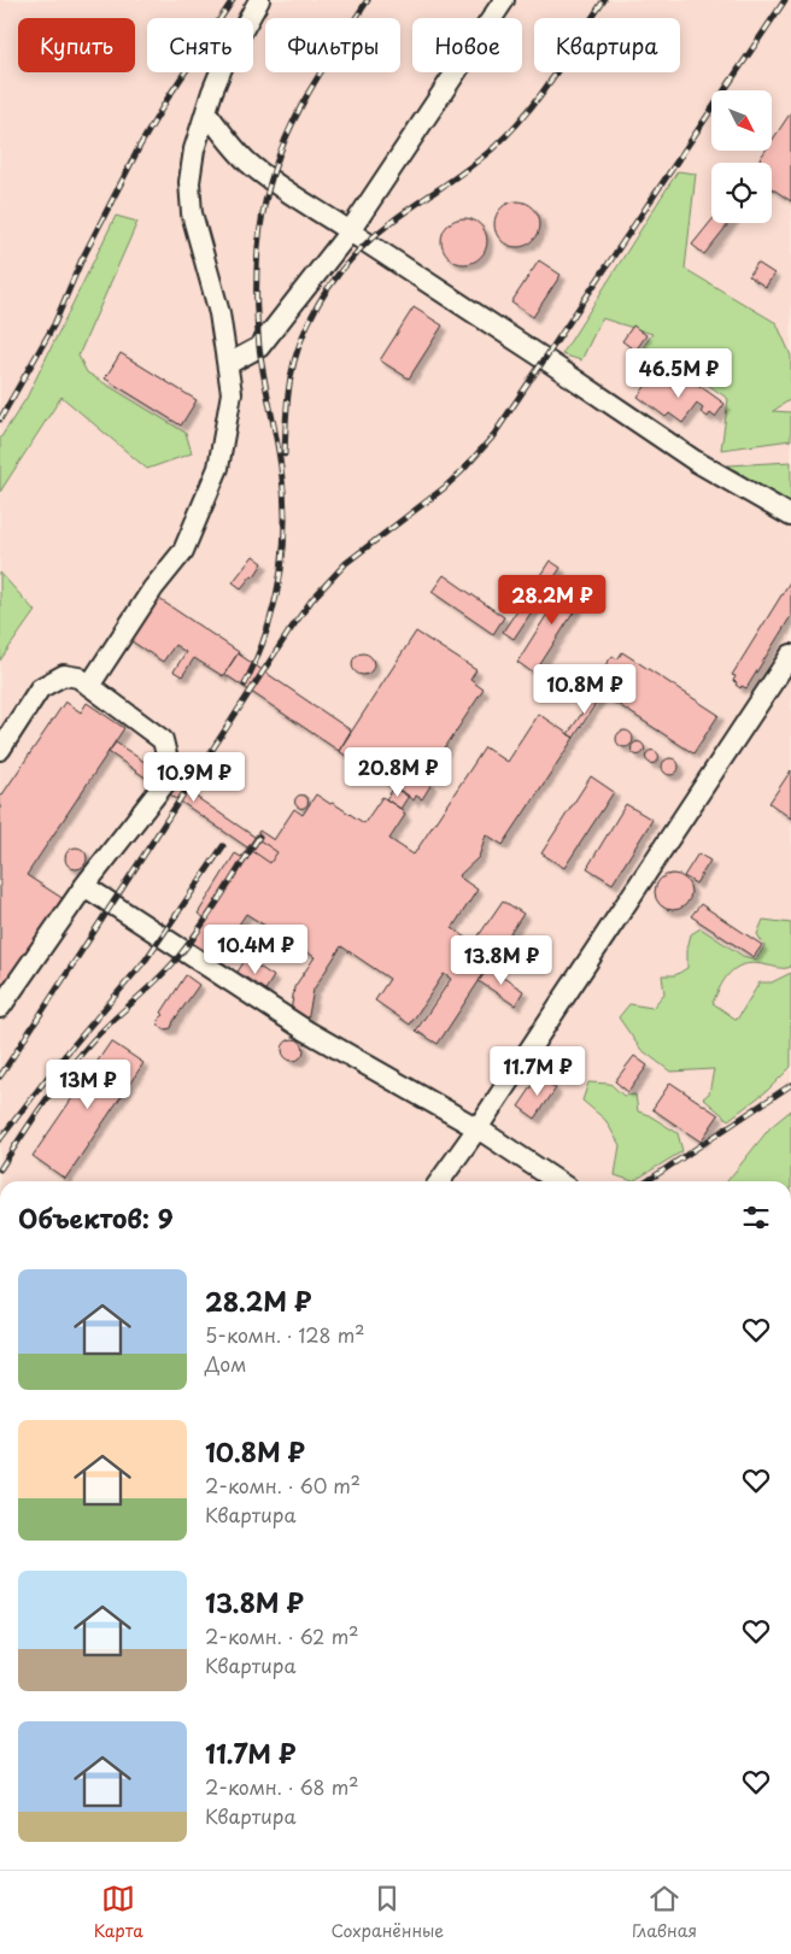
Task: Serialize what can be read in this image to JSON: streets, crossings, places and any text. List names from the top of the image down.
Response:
{
  "north": "bottom right",
  "page": {
    "chip": [
      "Купить",
      "Снять",
      "Фильтры",
      "Новое",
      "Квартира"
    ],
    "price": [
      "46.5M ₽",
      "28.2M ₽",
      "10.8M ₽",
      "20.8M ₽",
      "10.9M ₽",
      "10.4M ₽",
      "13.8M ₽",
      "11.7M ₽",
      "13M ₽"
    ],
    "heading": "Объектов: 9",
    "list": [
      {
        "name": "28.2M ₽",
        "note": "5-комн. · 128 m² · Дом"
      },
      {
        "name": "10.8M ₽",
        "note": "2-комн. · 60 m² · Квартира"
      },
      {
        "name": "13.8M ₽",
        "note": "2-комн. · 62 m² · Квартира"
      },
      {
        "name": "11.7M ₽",
        "note": "2-комн. · 68 m² · Квартира"
      }
    ],
    "tabs": ["Карта", "Сохранённые", "Главная"]
  }
}
